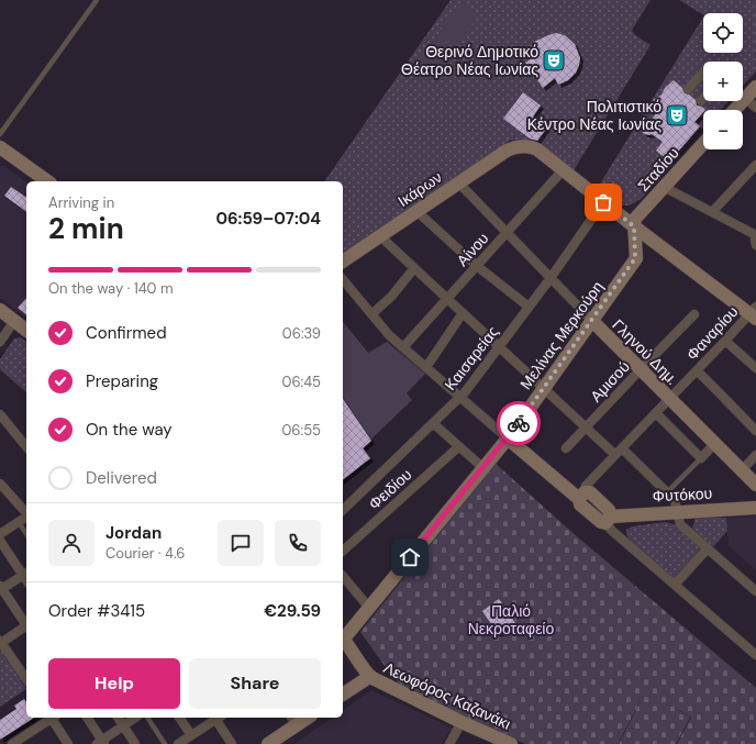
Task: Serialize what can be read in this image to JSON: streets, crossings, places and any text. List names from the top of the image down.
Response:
{
  "streets": {
    "street": [
      "Σταδίου",
      "Ικάρων",
      "Αίνου",
      "Φαναρίου",
      "Μελίνας Μερκούρη",
      "Γληνού Δημ.",
      "Καισαρείας",
      "Αμισού",
      "Φειδίου",
      "Φυτόκου",
      "Λεωφόρος Καζανάκι"
    ]
  },
  "crossings": [
    ["Σταδίου", "Μελίνας Μερκούρη"],
    ["Ικάρων", "Αίνου"],
    ["Ικάρων", "Γληνού Δημ."],
    ["Αίνου", "Γληνού Δημ."],
    ["Φαναρίου", "Γληνού Δημ."],
    ["Μελίνας Μερκούρη", "Γληνού Δημ."],
    ["Γληνού Δημ.", "Καισαρείας"],
    ["Γληνού Δημ.", "Αμισού"]
  ],
  "parks": ["Παλιό Νεκροταφείο"],
  "places": {
    "theatre": ["Θερινό Δημοτικό Θέατρο Νέας Ιωνίας", "Πολιτιστικό Κέντρο Νέας Ιωνίας"]
  },
  "page": {
    "map_buttons": ["+", "−"],
    "heading": ["2 min", "Arriving in", "06:59–07:04"],
    "panel": [
      "Jordan",
      "Courier · 4.6",
      "Order #3415",
      "€29.59"
    ],
    "bar": "On the way · 140 m",
    "list": [
      ["Confirmed", "06:39"],
      ["Preparing", "06:45"],
      ["On the way", "06:55"],
      "Delivered"
    ],
    "buttons": ["Help", "Share"]
  }
}
